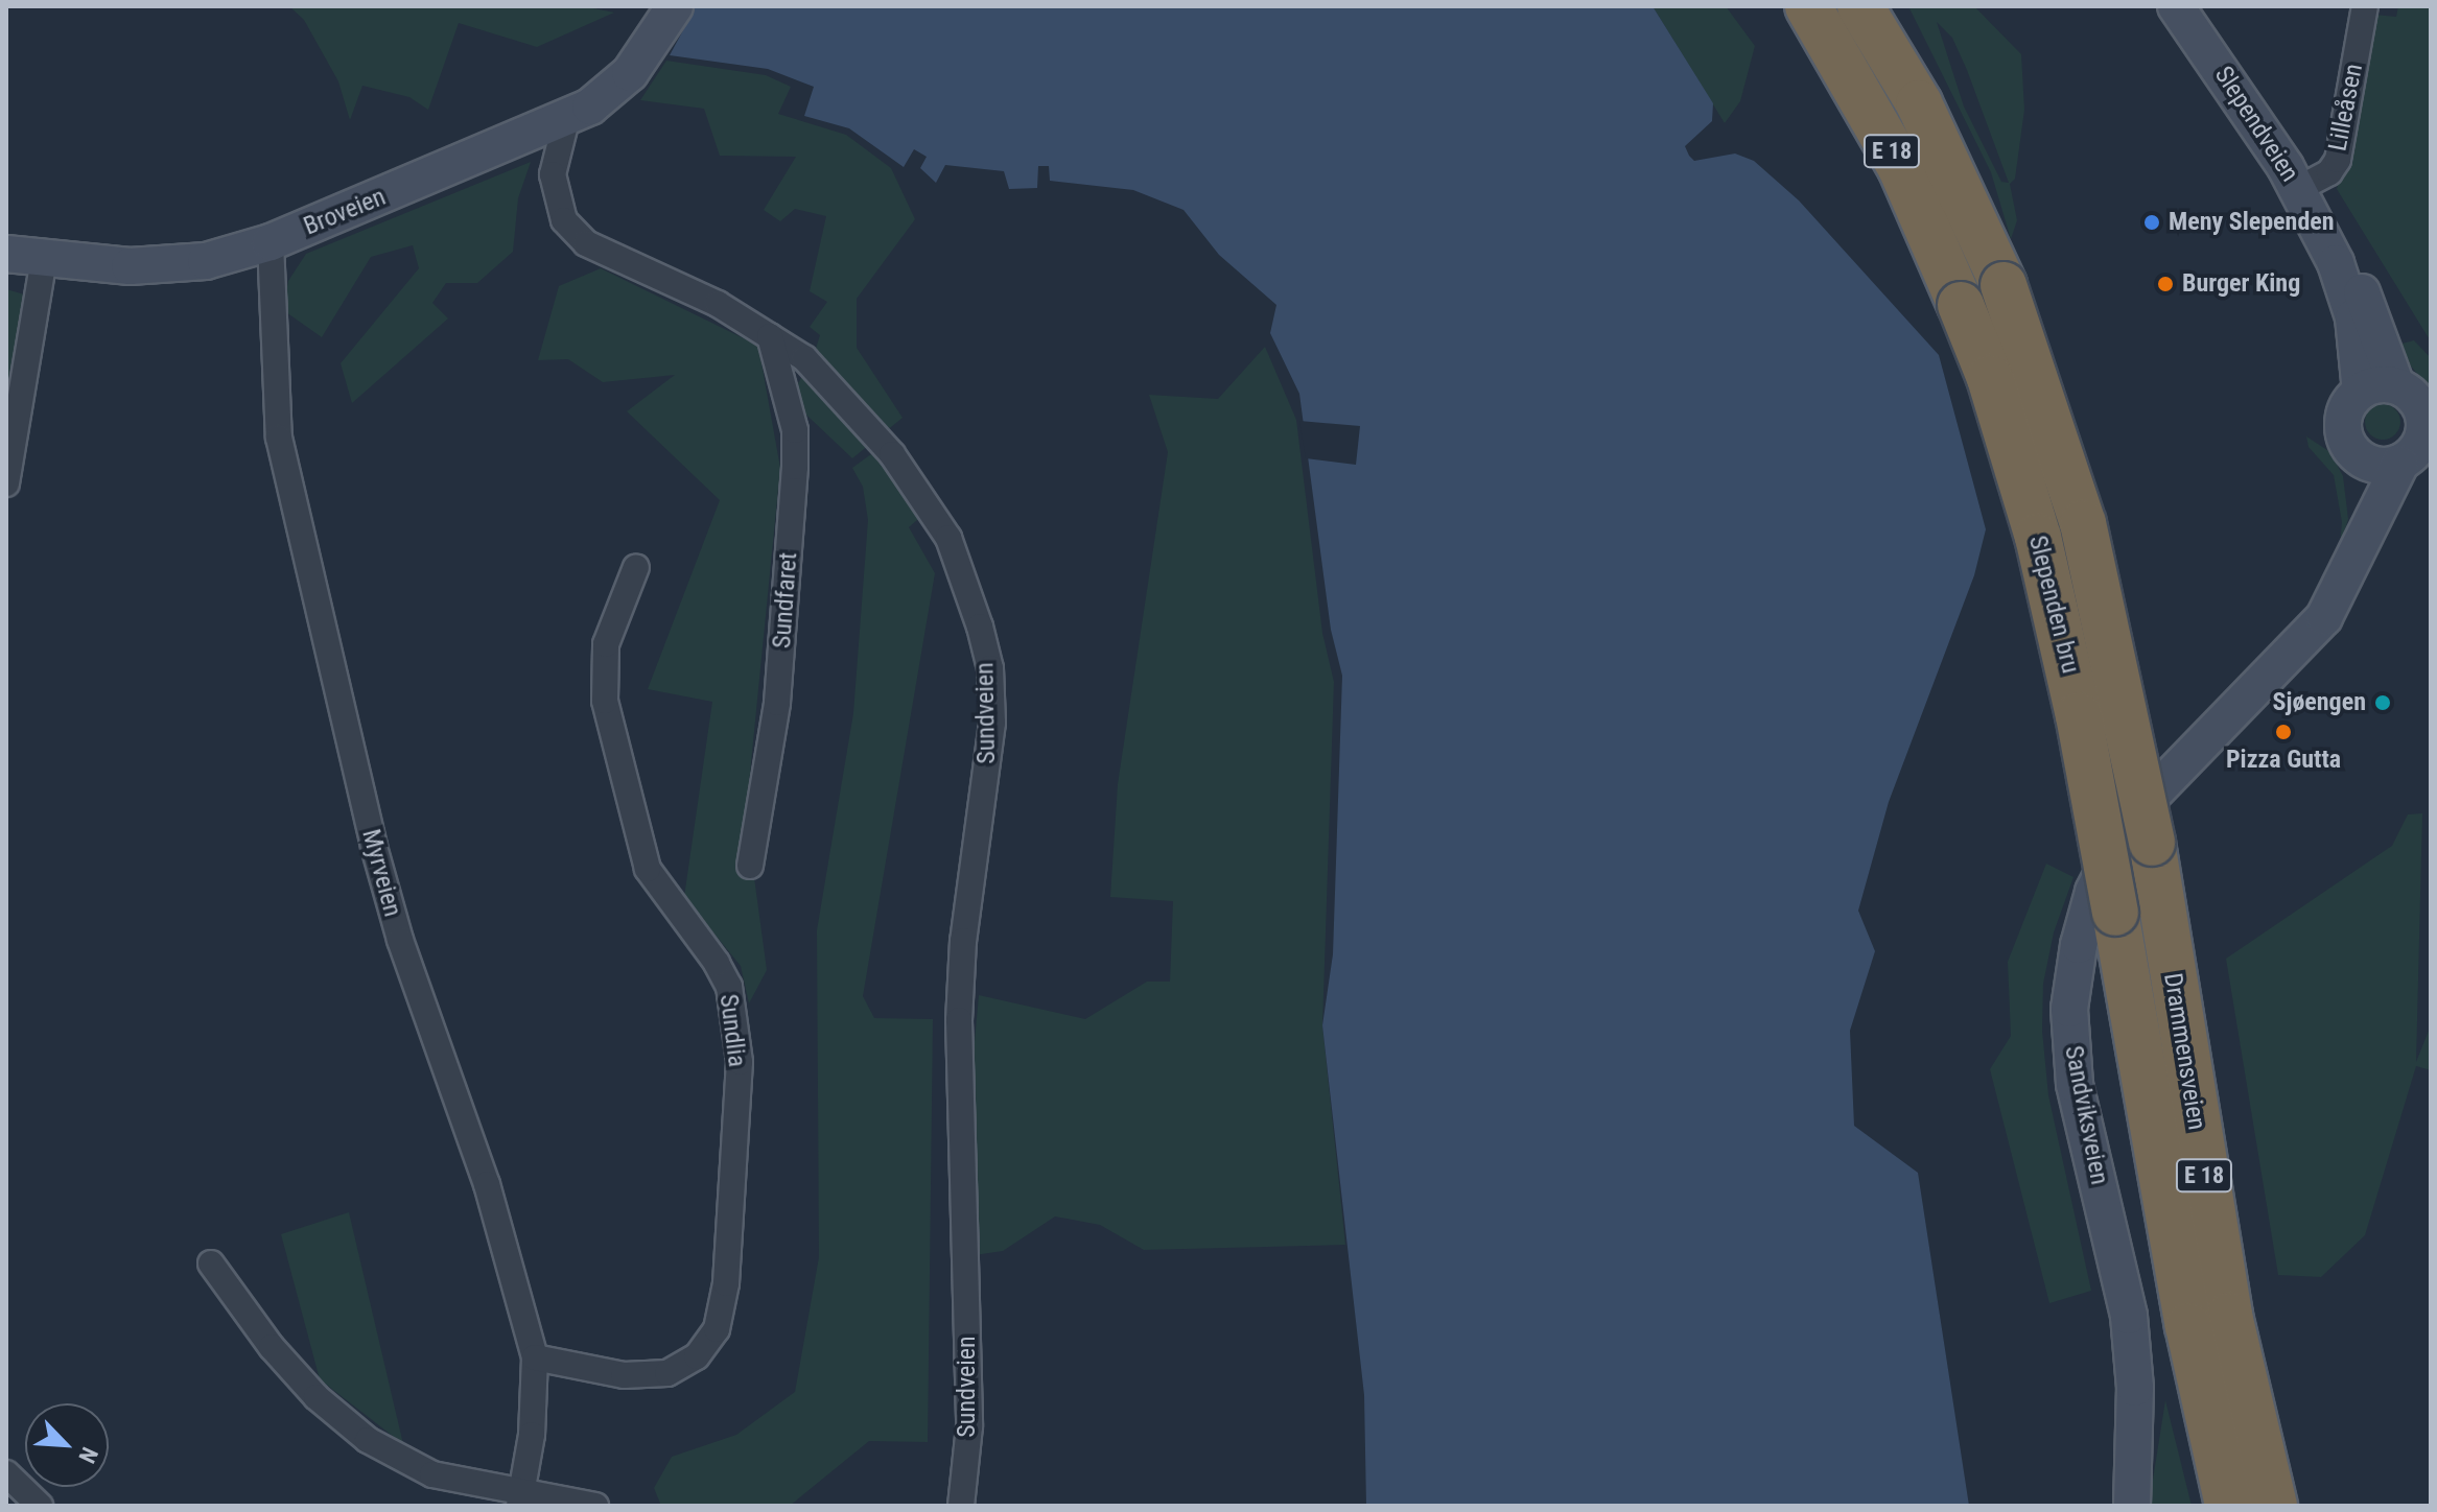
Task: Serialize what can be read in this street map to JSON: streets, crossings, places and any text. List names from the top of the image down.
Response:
{
  "streets": {
    "highway": ["E 18", "Slependen bru", "Drammensveien"],
    "main road": ["Slependveien", "Broveien", "Sandviksveien"],
    "street": [
      "Lilleåsen",
      "Sundfaret",
      "Sundveien",
      "Myrveien",
      "Sundlia"
    ]
  },
  "crossings": [
    ["Lilleåsen", "Slependveien"],
    ["Slependveien", "Sandviksveien"],
    ["E 18", "Slependen bru"],
    ["Broveien", "Sundveien"],
    ["Broveien", "Myrveien"],
    ["Sundfaret", "Sundveien"],
    ["Slependen bru", "Drammensveien"],
    ["Myrveien", "Sundlia"]
  ],
  "places": [
    "Meny Slependen",
    "Burger King",
    "Sjøengen",
    "Pizza Gutta"
  ],
  "north": "bottom right"
}
